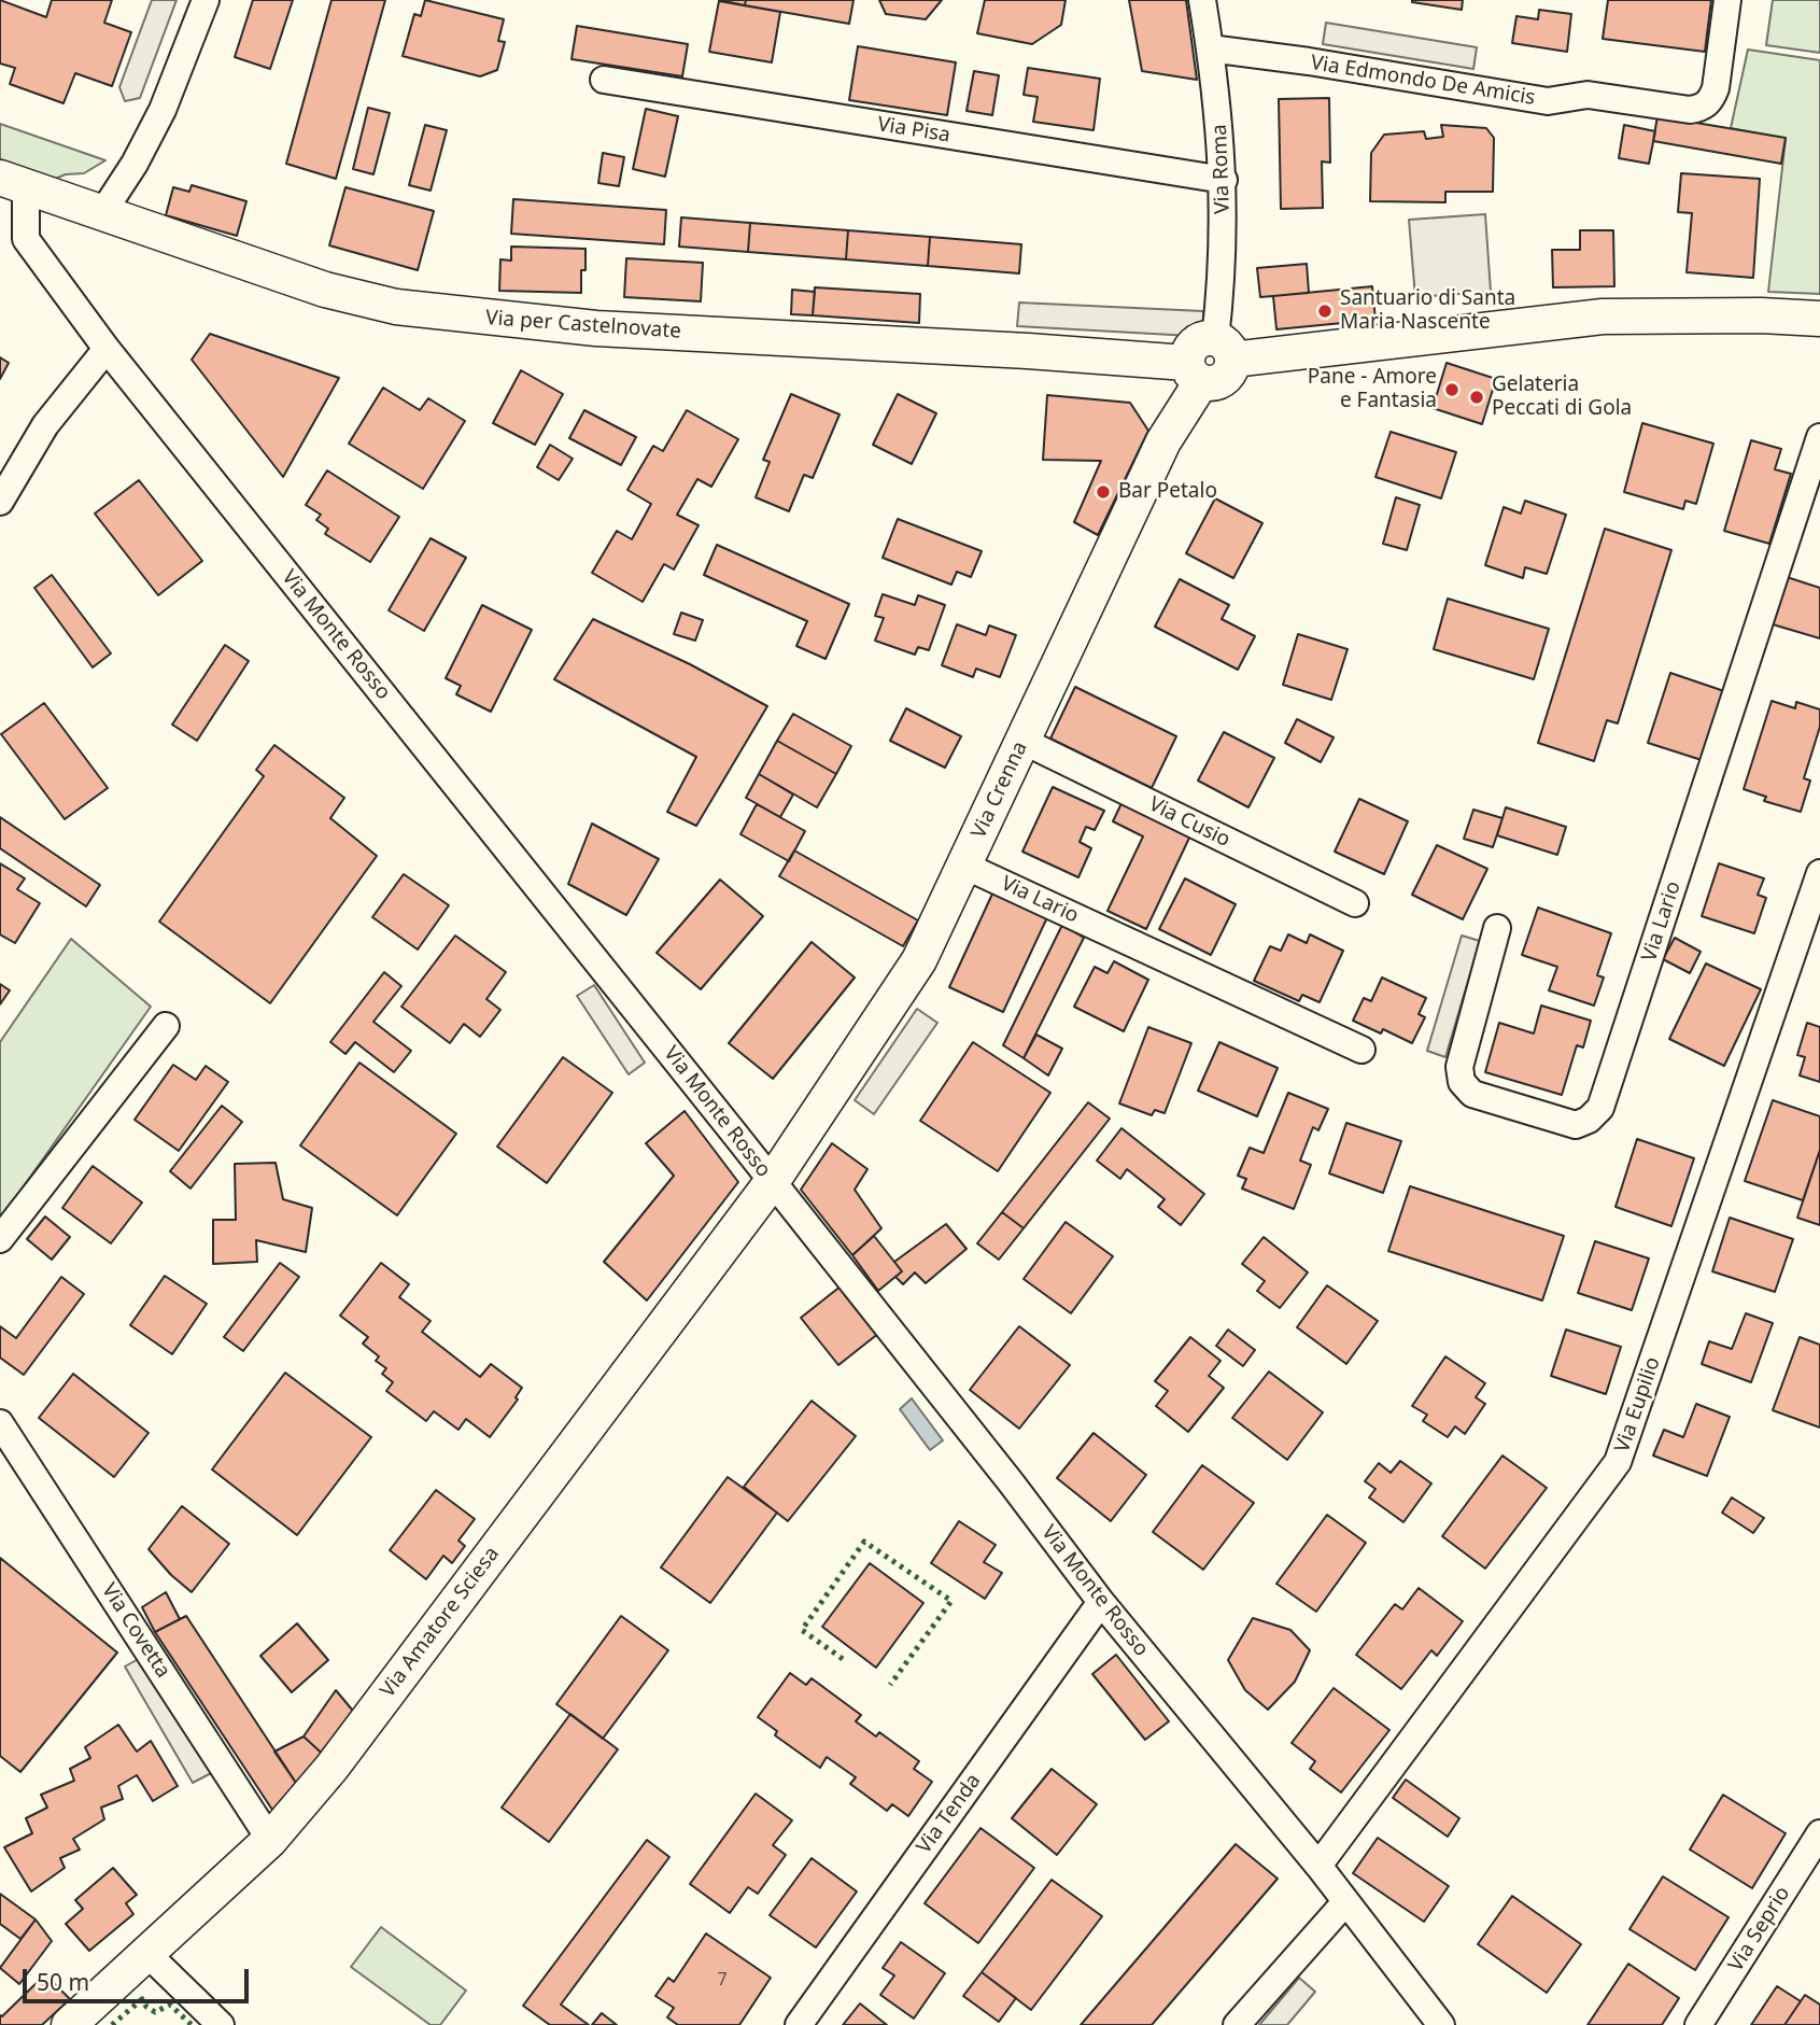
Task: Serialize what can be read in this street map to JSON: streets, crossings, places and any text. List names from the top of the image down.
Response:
{
  "streets": {
    "street": [
      "Via Edmondo De Amicis",
      "Via Pisa",
      "Via Roma",
      "Via per Castelnovate",
      "Via Monte Rosso",
      "Via Crenna",
      "Via Cusio",
      "Via Lario",
      "Via Eupilio",
      "Via Amatore Sciesa",
      "Via Covetta",
      "Via Tenda",
      "Via Seprio"
    ]
  },
  "crossings": [
    ["Via Edmondo De Amicis", "Via Roma"],
    ["Via Pisa", "Via Roma"],
    ["Via per Castelnovate", "Via Monte Rosso"],
    ["Via per Castelnovate", "Via Crenna"],
    ["Via Monte Rosso", "Via Crenna"],
    ["Via Monte Rosso", "Via Eupilio"],
    ["Via Monte Rosso", "Via Amatore Sciesa"],
    ["Via Monte Rosso", "Via Tenda"],
    ["Via Crenna", "Via Cusio"],
    ["Via Crenna", "Via Lario"],
    ["Via Crenna", "Via Amatore Sciesa"],
    ["Via Amatore Sciesa", "Via Covetta"]
  ],
  "places": [
    "Santuario di Santa Maria Nascente",
    "Pane - Amore e Fantasia",
    "Gelateria Peccati di Gola",
    "Bar Petalo"
  ],
  "house_numbers": ["7"],
  "scale_bar": "50 m"
}
